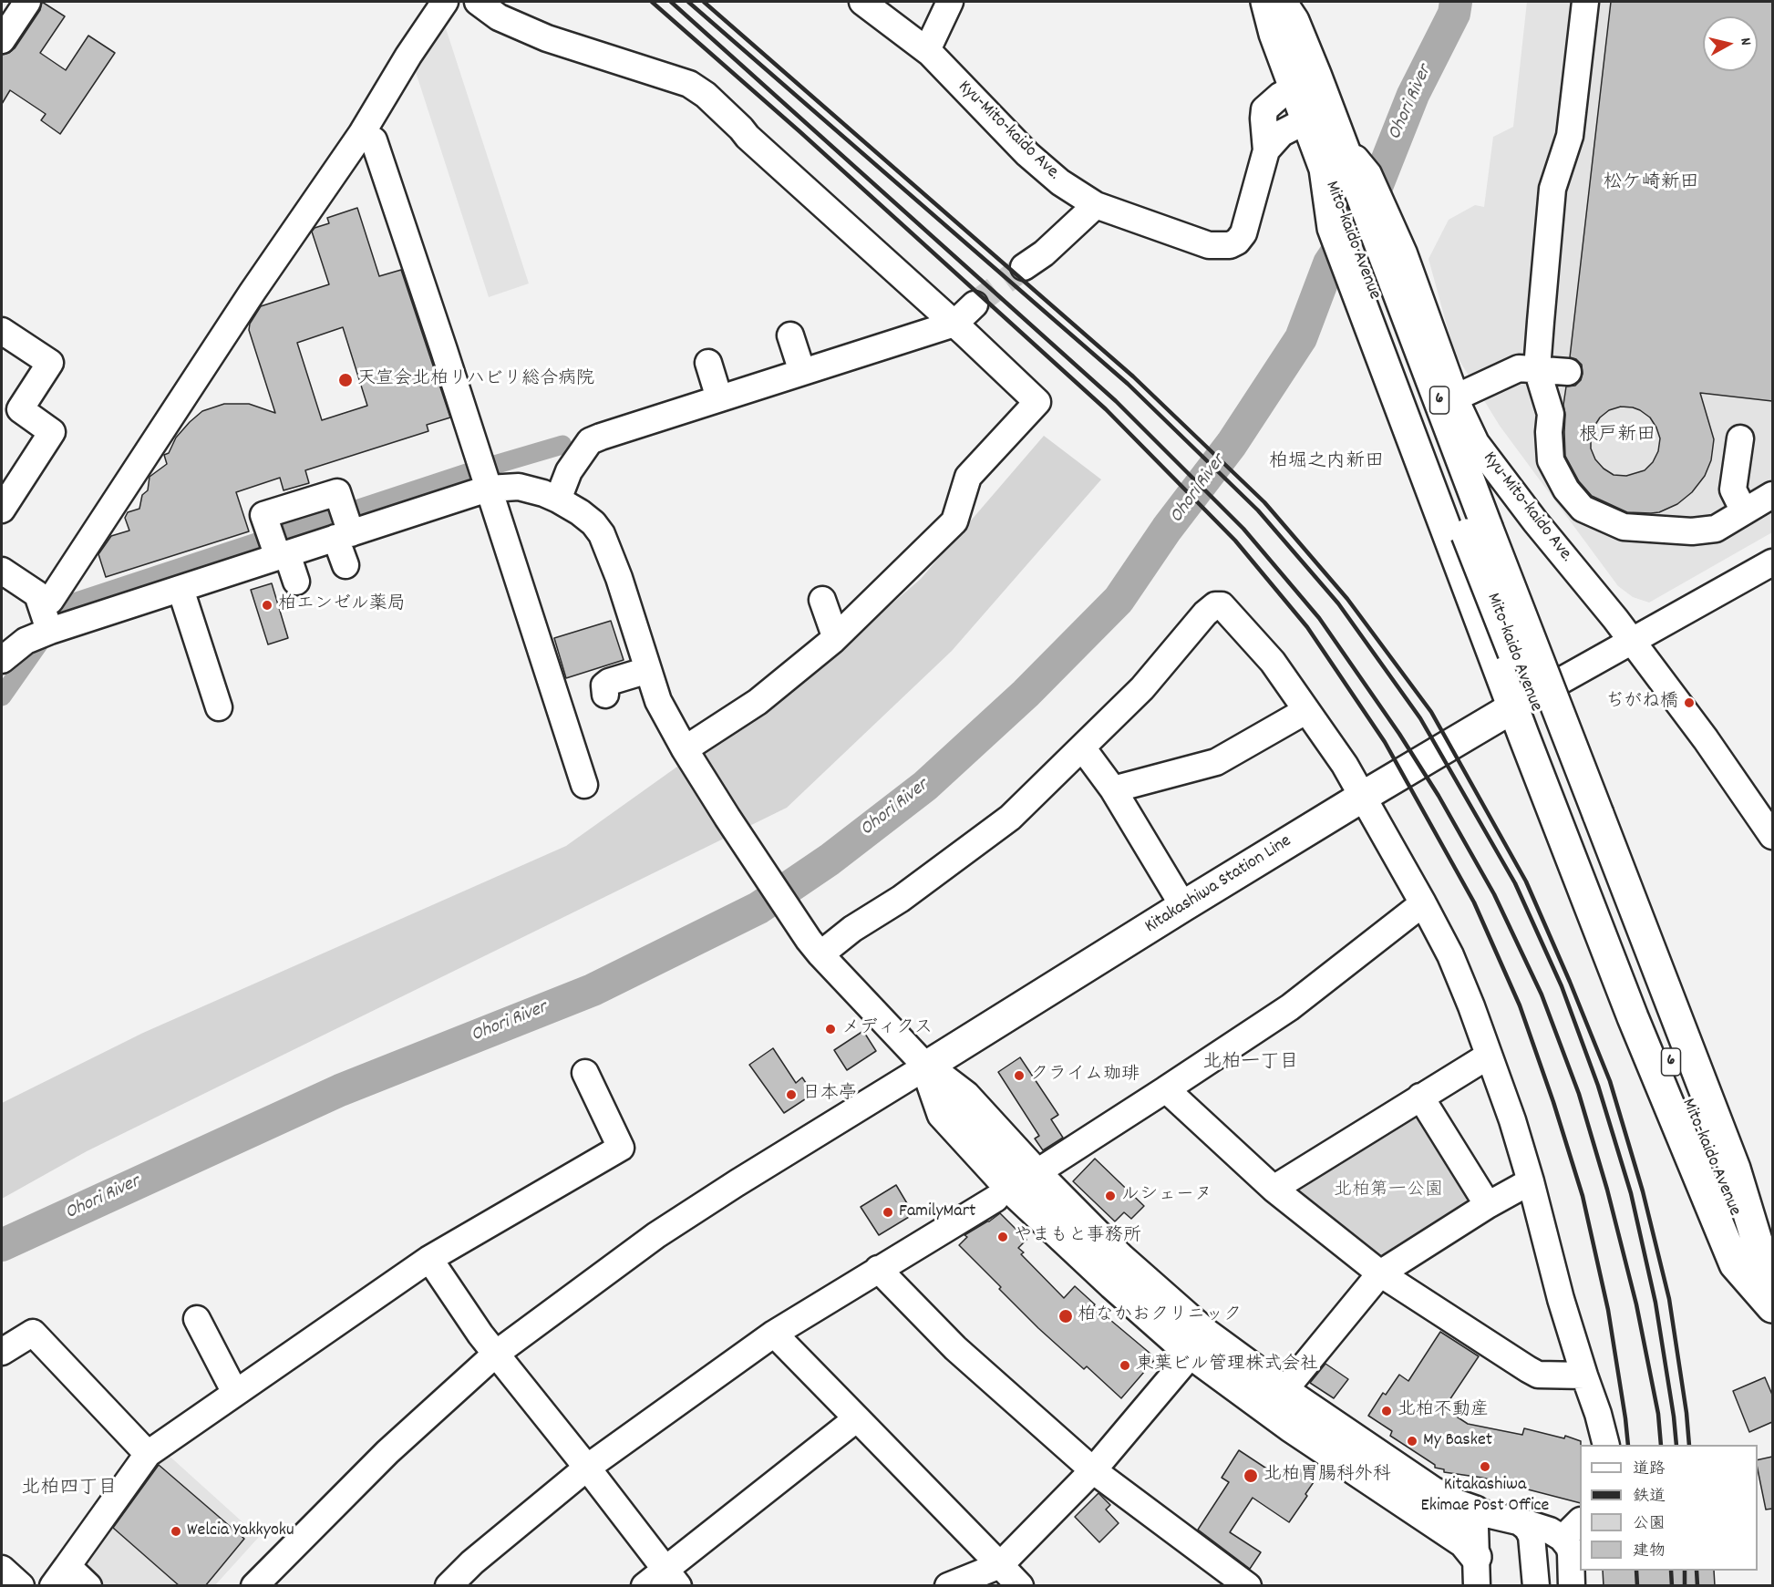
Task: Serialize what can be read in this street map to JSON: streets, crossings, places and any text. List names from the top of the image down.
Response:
{
  "streets": {
    "main road": ["Mito-kaido Avenue", "6", "Kitakashiwa Station Line"],
    "street": ["Kyu-Mito-kaido Ave."]
  },
  "crossings": [
    ["Kyu-Mito-kaido Ave.", "Mito-kaido Avenue"]
  ],
  "districts": [
    "松ケ崎新田",
    "根戸新田",
    "柏堀之内新田",
    "北柏一丁目",
    "北柏四丁目"
  ],
  "water": ["Ohori River"],
  "parks": ["北柏第一公園"],
  "places": [
    "天宣会北柏リハビリ総合病院",
    "柏エンゼル薬局",
    "ぢがね橋",
    "メディクス",
    "クライム珈琲",
    "日本亭",
    "ルシェーヌ",
    "FamilyMart",
    "やまもと事務所",
    "柏なかおクリニック",
    "東葉ビル管理株式会社",
    "北柏不動産",
    "My Basket",
    "Kitakashiwa Ekimae Post Office",
    "北柏胃腸科外科",
    "Welcia Yakkyoku"
  ],
  "legend": [
    "道路",
    "鉄道",
    "公園",
    "建物"
  ],
  "north": "right"
}
